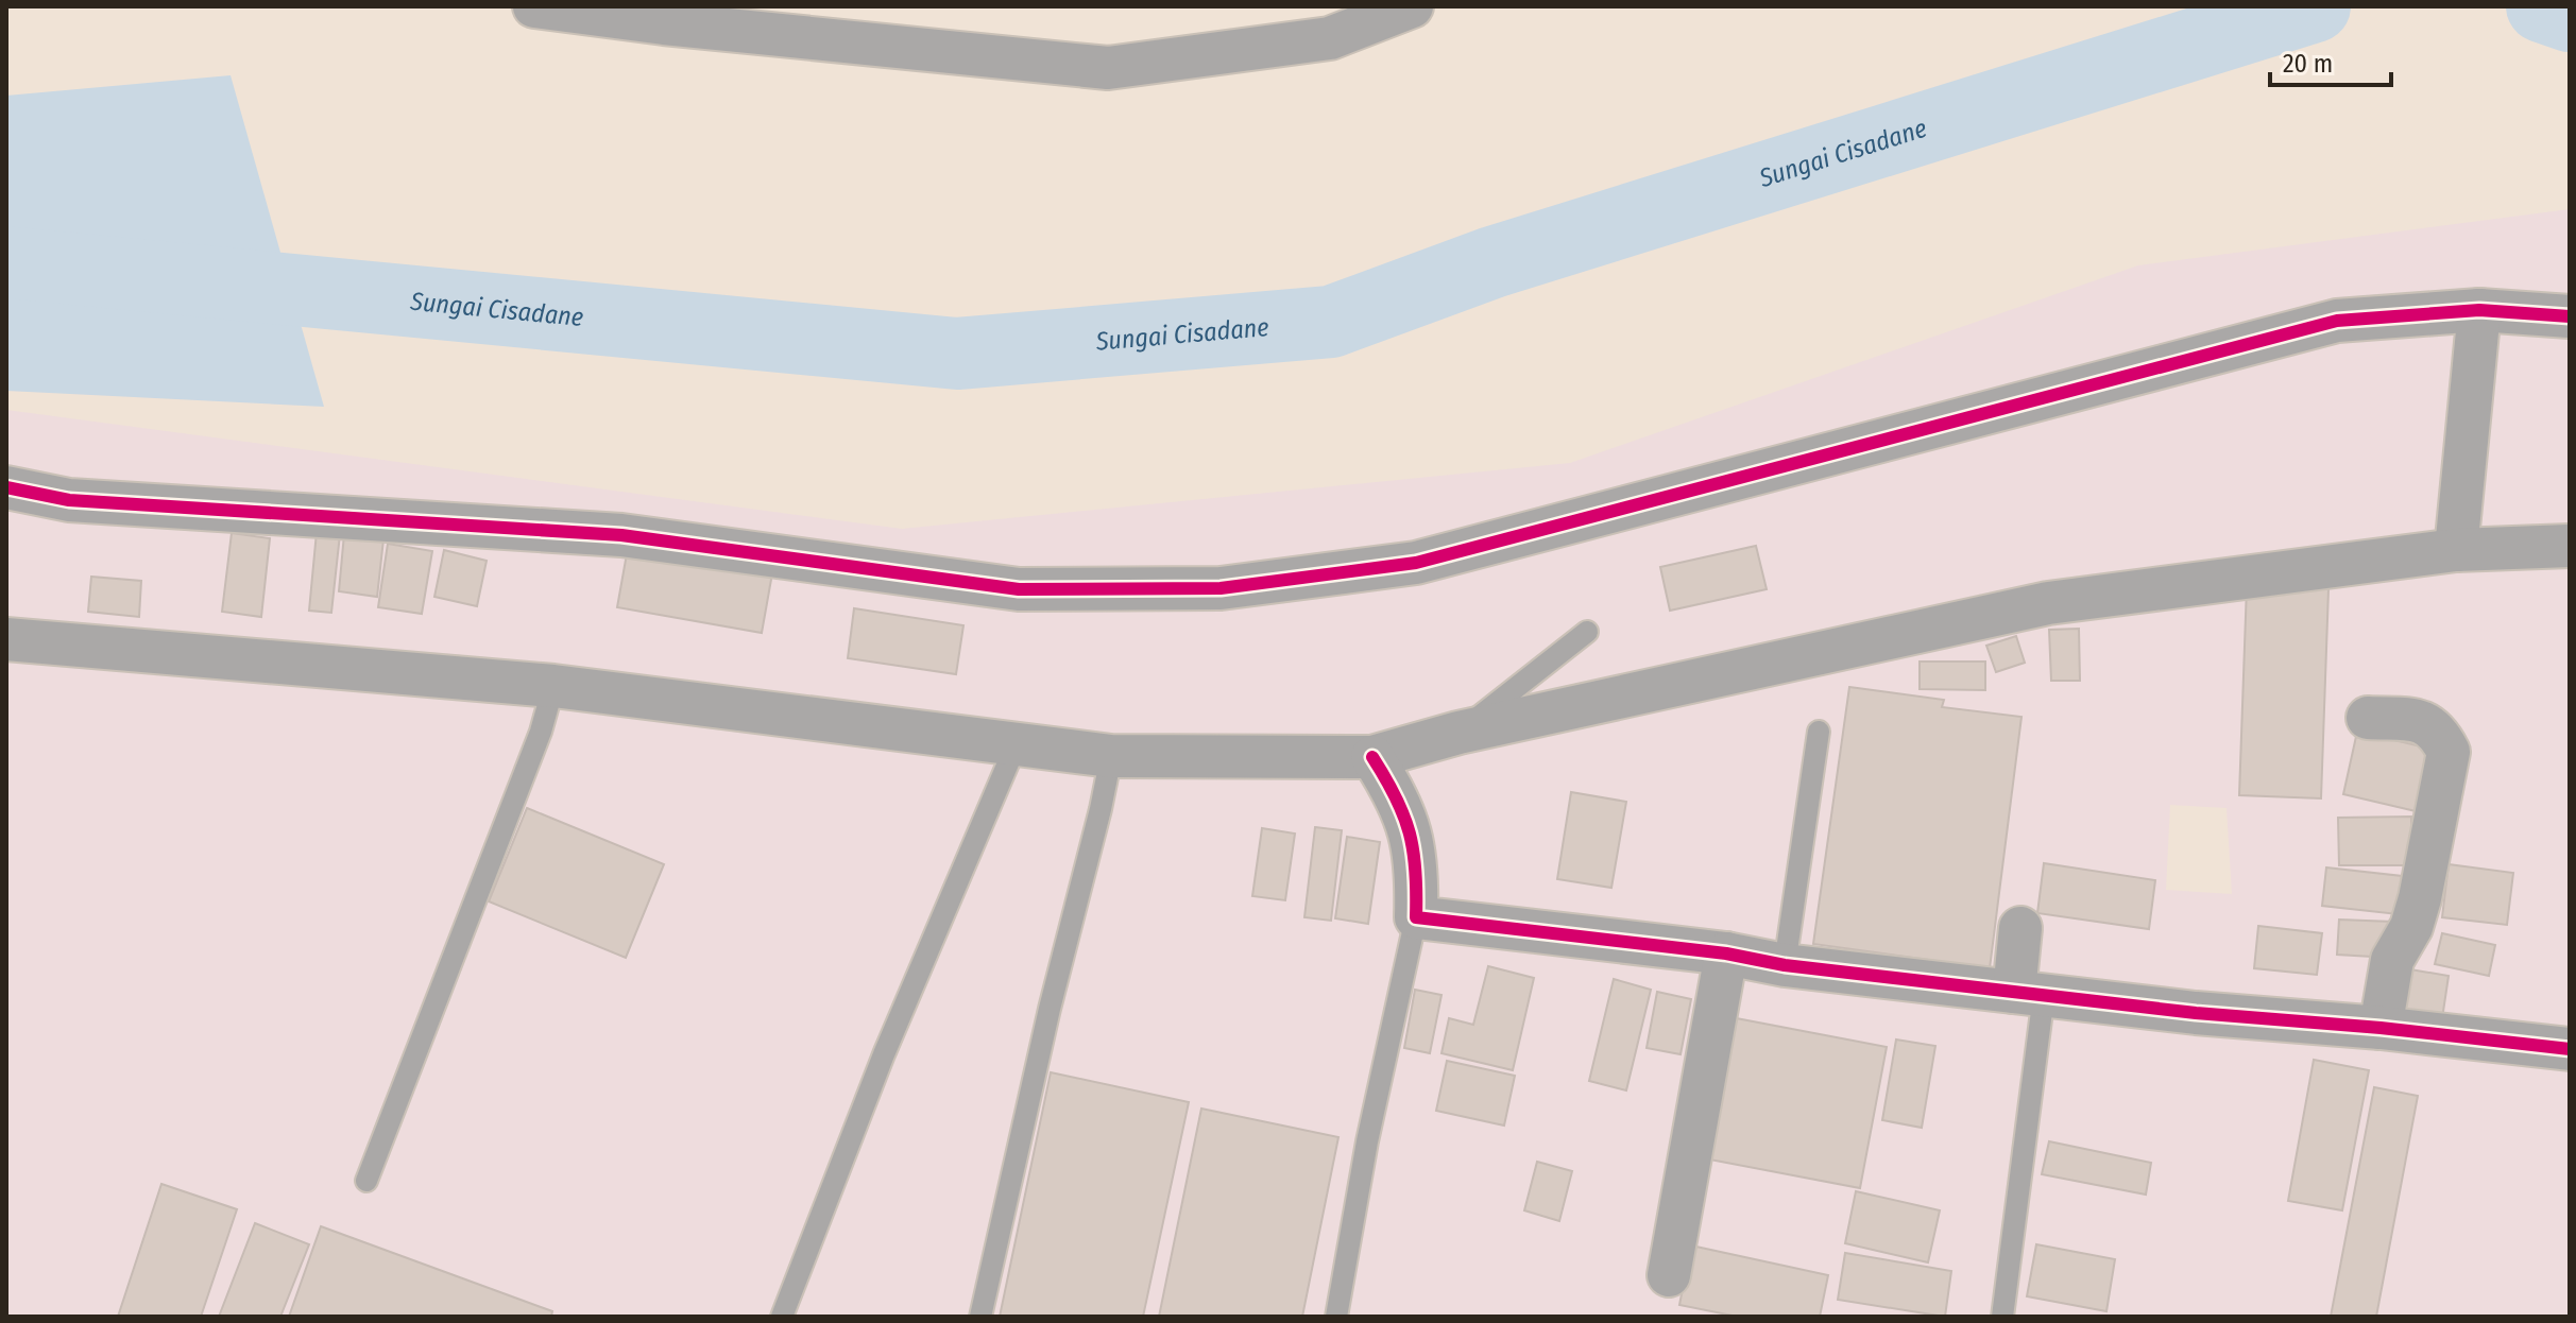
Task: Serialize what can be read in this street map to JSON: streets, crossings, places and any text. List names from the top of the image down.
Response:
{
  "water": ["Sungai Cisadane"],
  "scale_bar": "20 m"
}
